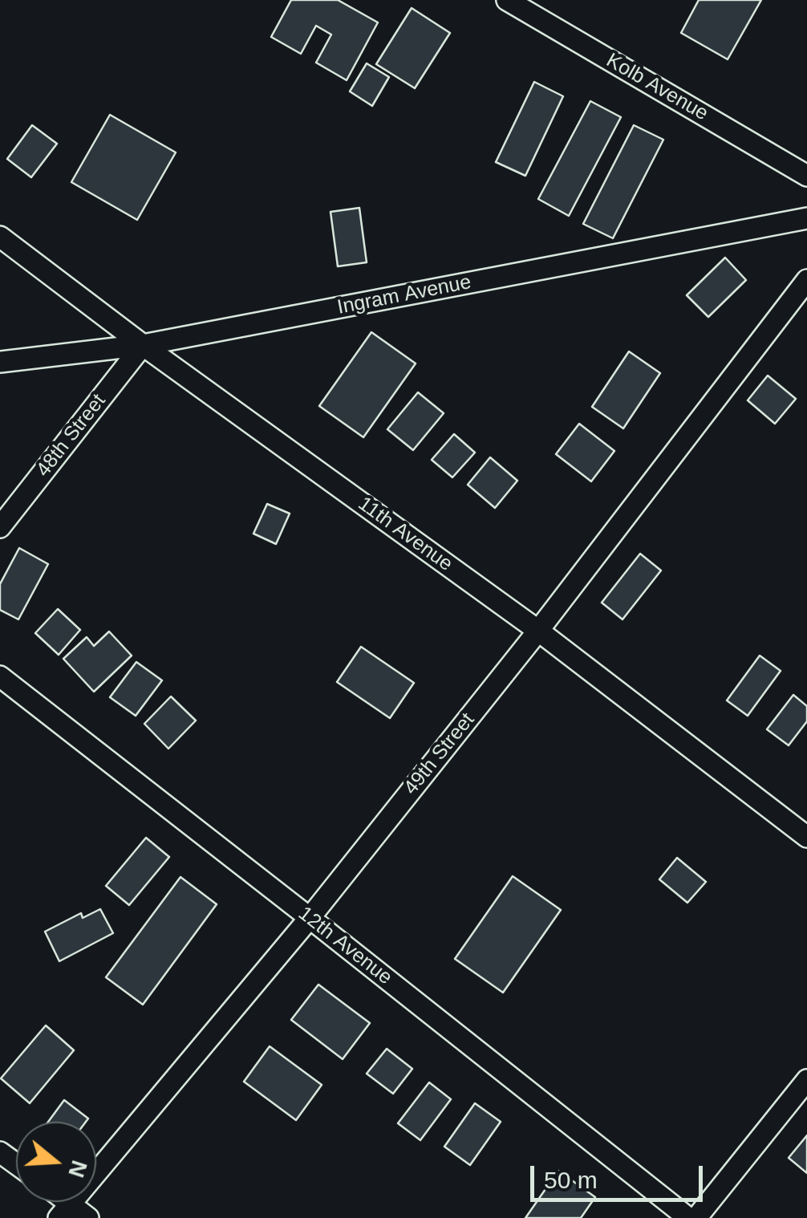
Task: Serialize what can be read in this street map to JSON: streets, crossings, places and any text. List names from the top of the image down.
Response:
{
  "streets": {
    "street": [
      "Kolb Avenue",
      "Ingram Avenue",
      "48th Street",
      "11th Avenue",
      "49th Street",
      "12th Avenue"
    ]
  },
  "crossings": [
    ["Ingram Avenue", "48th Street"],
    ["Ingram Avenue", "11th Avenue"],
    ["48th Street", "11th Avenue"],
    ["11th Avenue", "49th Street"],
    ["49th Street", "12th Avenue"]
  ],
  "scale_bar": "50 m",
  "north": "right"
}
